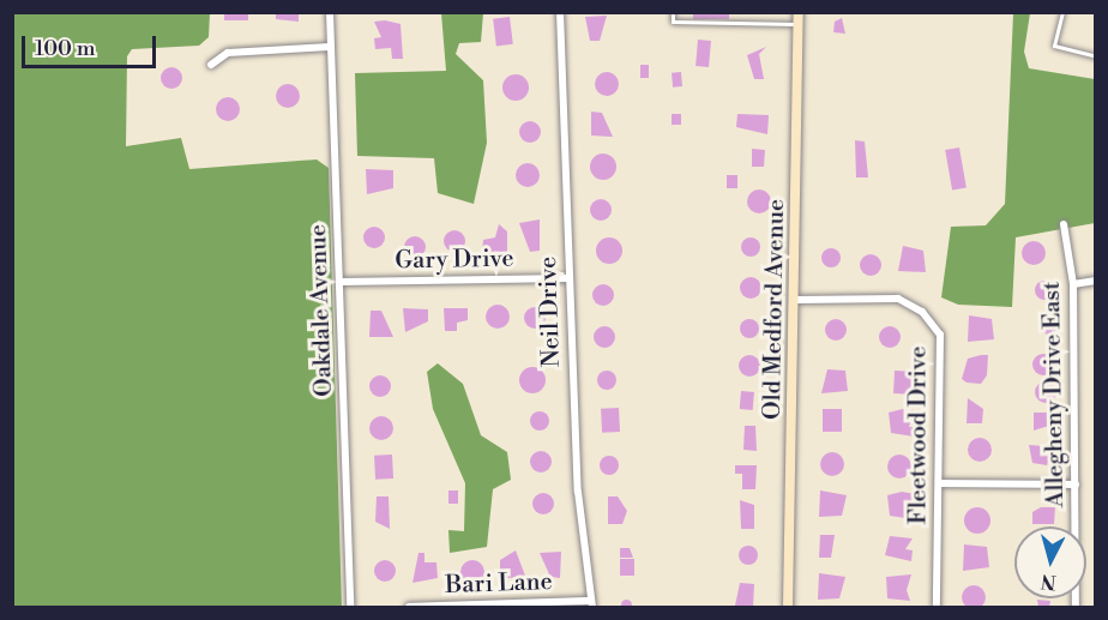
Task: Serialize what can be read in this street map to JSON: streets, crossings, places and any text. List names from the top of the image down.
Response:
{
  "streets": {
    "street": [
      "Gary Drive",
      "Old Medford Avenue",
      "Oakdale Avenue",
      "Neil Drive",
      "Allegheny Drive East",
      "Fleetwood Drive",
      "Bari Lane"
    ]
  },
  "crossings": [
    ["Gary Drive", "Oakdale Avenue"],
    ["Gary Drive", "Neil Drive"],
    ["Old Medford Avenue", "Fleetwood Drive"],
    ["Neil Drive", "Bari Lane"]
  ],
  "scale_bar": "100 m",
  "north": "bottom"
}
